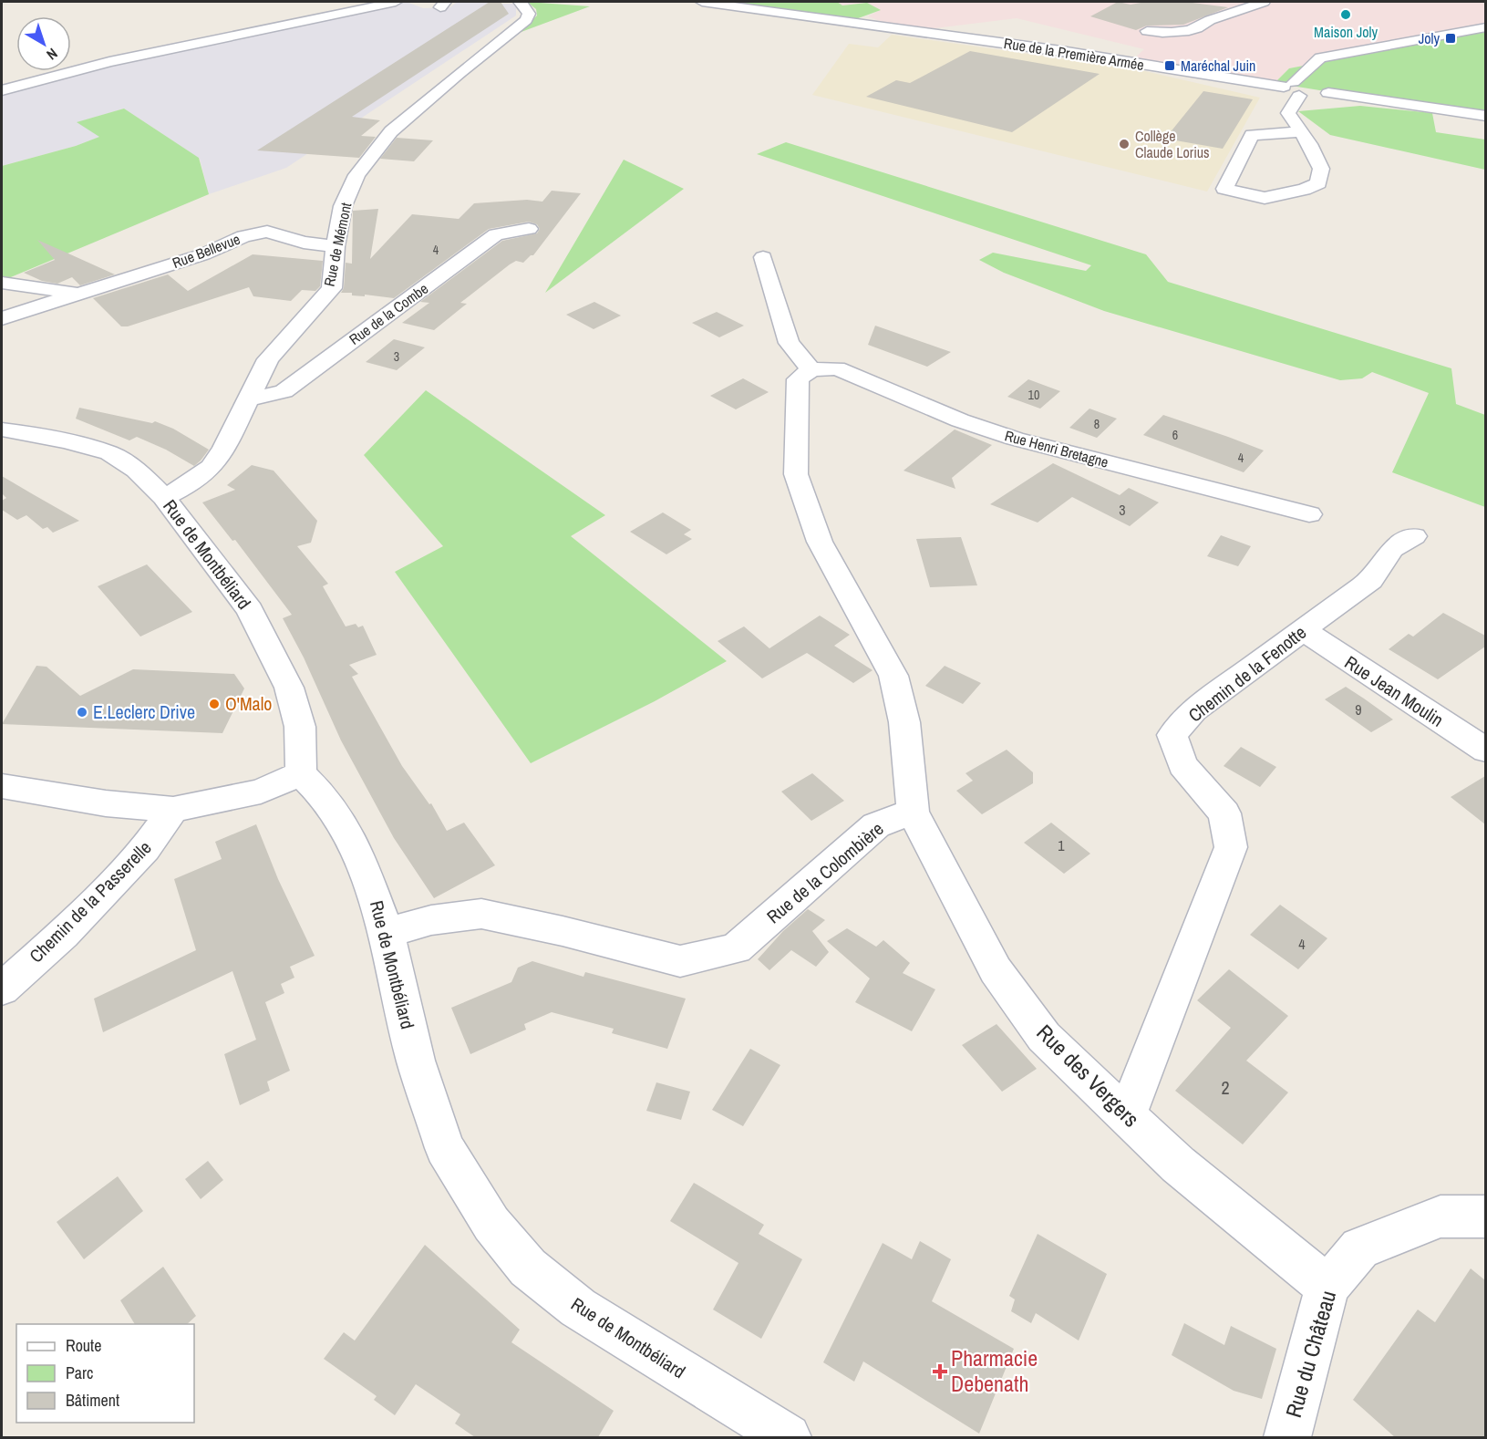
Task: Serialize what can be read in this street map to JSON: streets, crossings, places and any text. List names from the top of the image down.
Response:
{
  "streets": {
    "street": [
      "Rue de la Première Armée",
      "Rue de Mémont",
      "Rue Bellevue",
      "Rue de la Combe",
      "Rue Henri Bretagne",
      "Rue de Montbéliard",
      "Chemin de la Fenotte",
      "Rue Jean Moulin",
      "Rue de la Colombière",
      "Chemin de la Passerelle",
      "Rue des Vergers",
      "Rue du Château"
    ]
  },
  "crossings": [
    ["Rue de Mémont", "Rue Bellevue"],
    ["Rue de Mémont", "Rue de la Combe"],
    ["Rue de Mémont", "Rue de Montbéliard"],
    ["Rue de Montbéliard", "Rue de la Colombière"],
    ["Chemin de la Fenotte", "Rue Jean Moulin"],
    ["Chemin de la Fenotte", "Rue des Vergers"],
    ["Rue de la Colombière", "Rue des Vergers"],
    ["Rue des Vergers", "Rue du Château"]
  ],
  "places": {
    "other": [
      "Maison Joly",
      "Collège Claude Lorius",
      "O'Malo",
      "E.Leclerc Drive"
    ],
    "transit": ["Joly", "Maréchal Juin"],
    "health": ["Pharmacie Debenath"]
  },
  "house_numbers": [
    "4",
    "3",
    "10",
    "8",
    "6",
    "4",
    "3",
    "9",
    "1",
    "4",
    "2"
  ],
  "legend": ["Route", "Parc", "Bâtiment"],
  "north": "bottom right"
}
